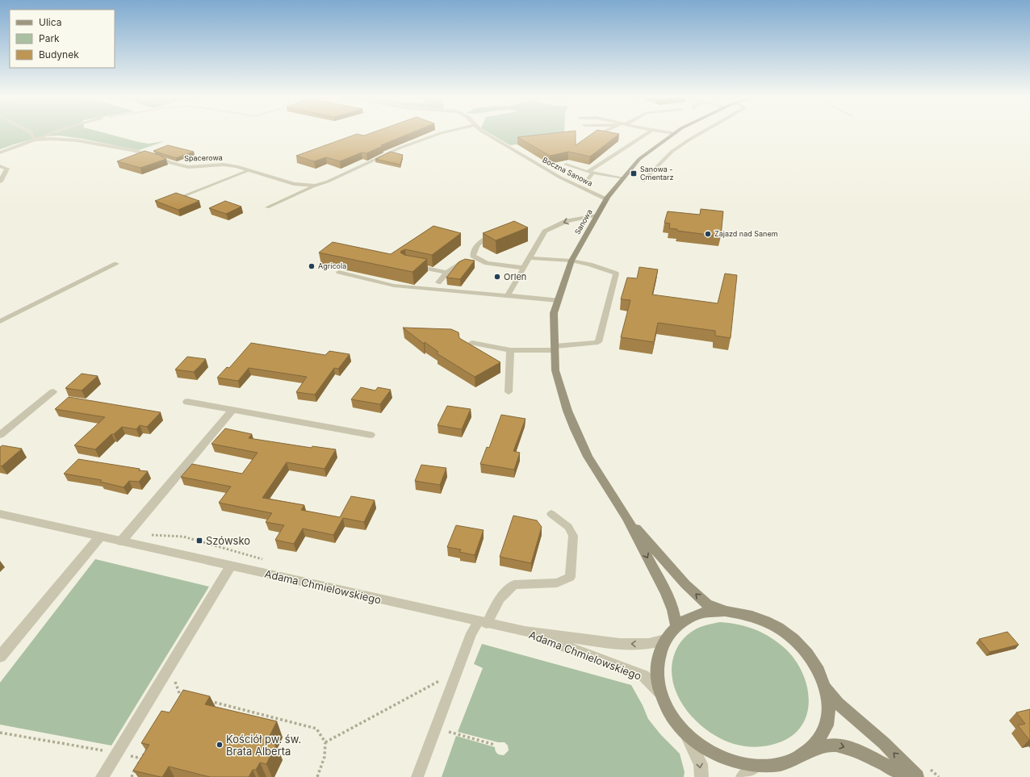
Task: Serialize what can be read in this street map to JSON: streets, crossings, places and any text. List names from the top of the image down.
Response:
{
  "streets": {
    "main road": ["Sanowa"],
    "street": ["Spacerowa", "Boczna Sanowa", "Adama Chmielowskiego"]
  },
  "crossings": [
    ["Boczna Sanowa", "Sanowa"]
  ],
  "places": {
    "transit": ["Sanowa - Cmentarz", "Szówsko"],
    "other": [
      "Zajazd nad Sanem",
      "Agricola",
      "Orlen",
      "Kościół pw. św. Brata Alberta"
    ]
  },
  "legend": ["Ulica", "Park", "Budynek"]
}
